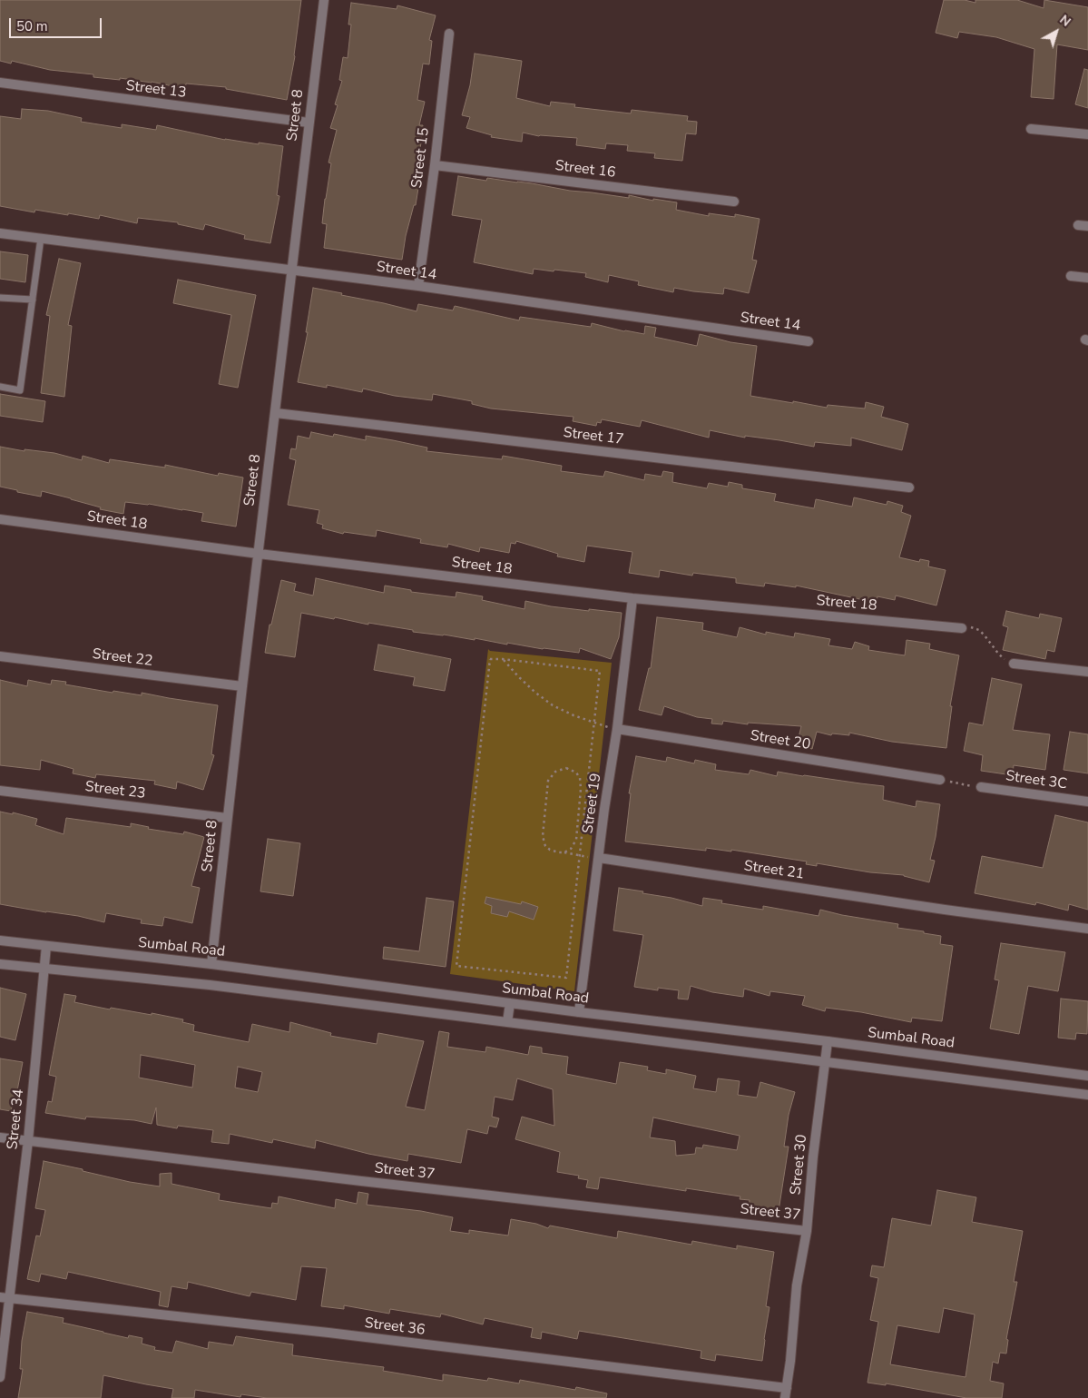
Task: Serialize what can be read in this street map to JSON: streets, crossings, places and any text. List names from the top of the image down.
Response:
{
  "streets": {
    "street": [
      "Street 13",
      "Street 8",
      "Street 15",
      "Street 16",
      "Street 14",
      "Street 17",
      "Street 18",
      "Street 22",
      "Street 20",
      "Street 3C",
      "Street 23",
      "Street 19",
      "Street 21",
      "Sumbal Road",
      "Street 34",
      "Street 30",
      "Street 37",
      "Street 36"
    ]
  },
  "crossings": [
    ["Street 13", "Street 8"],
    ["Street 8", "Street 14"],
    ["Street 8", "Street 17"],
    ["Street 8", "Street 18"],
    ["Street 8", "Street 22"],
    ["Street 8", "Street 23"],
    ["Street 8", "Sumbal Road"],
    ["Street 15", "Street 16"],
    ["Street 15", "Street 14"],
    ["Street 18", "Street 19"],
    ["Street 20", "Street 19"],
    ["Street 19", "Street 21"],
    ["Street 19", "Sumbal Road"],
    ["Sumbal Road", "Street 34"],
    ["Sumbal Road", "Street 30"],
    ["Street 34", "Street 37"],
    ["Street 34", "Street 36"],
    ["Street 30", "Street 37"],
    ["Street 30", "Street 36"]
  ],
  "scale_bar": "50 m",
  "north": "top right"
}
